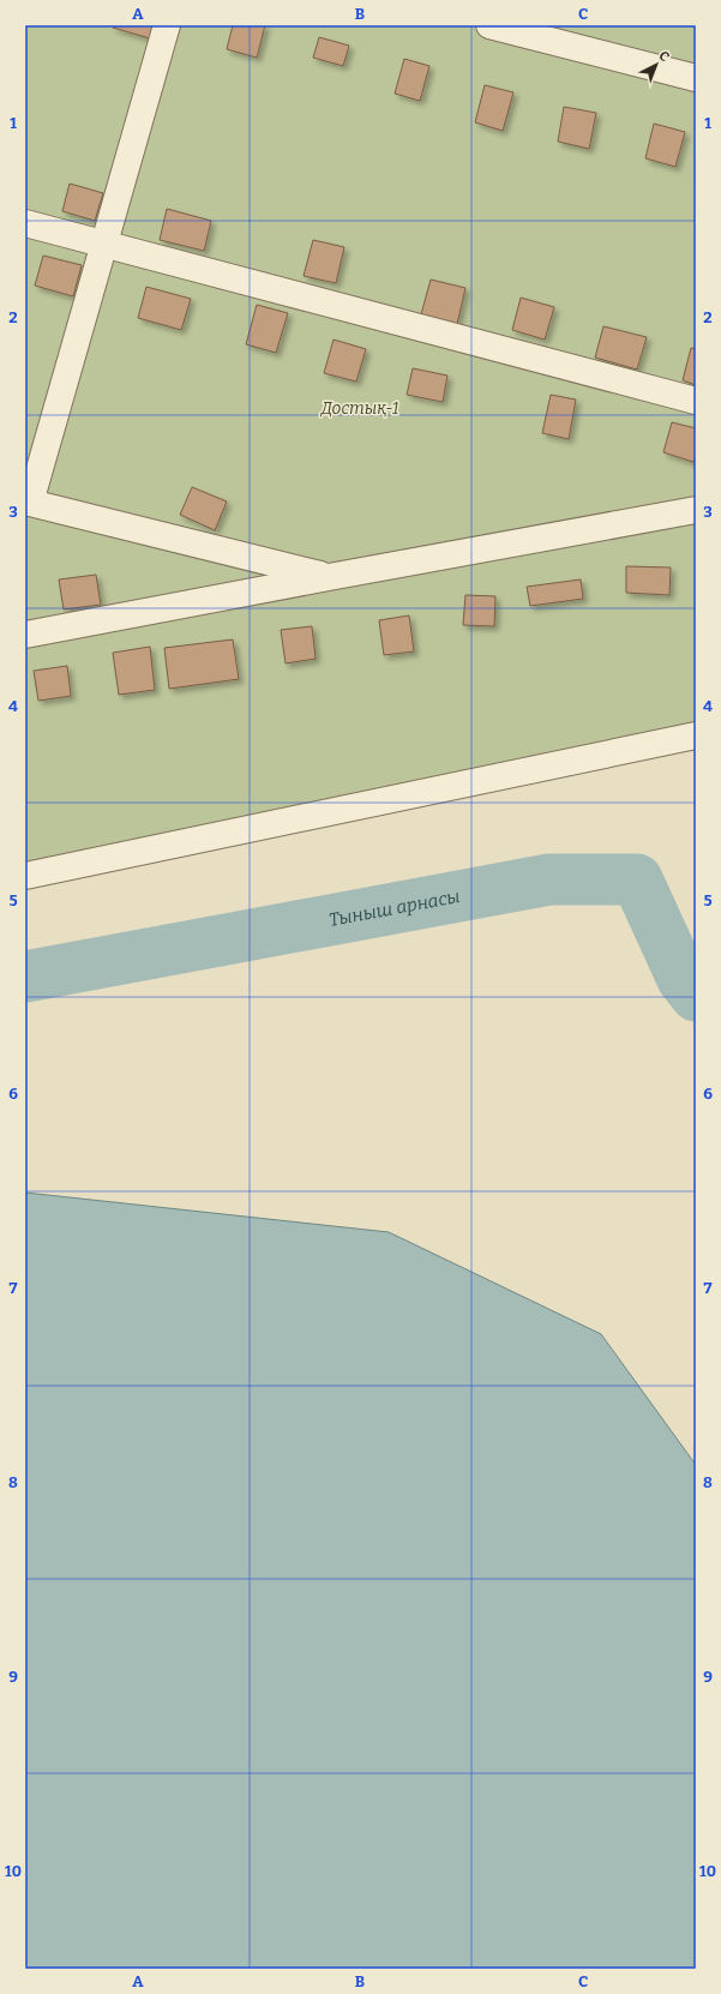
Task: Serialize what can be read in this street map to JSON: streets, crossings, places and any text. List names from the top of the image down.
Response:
{
  "water": ["Тыныш арнасы"],
  "parks": ["Достық-1"],
  "north": "top right",
  "grid": {
    "columns": ["A", "B", "C"],
    "rows": [
      "1",
      "2",
      "3",
      "4",
      "5",
      "6",
      "7",
      "8",
      "9",
      "10"
    ]
  }
}
